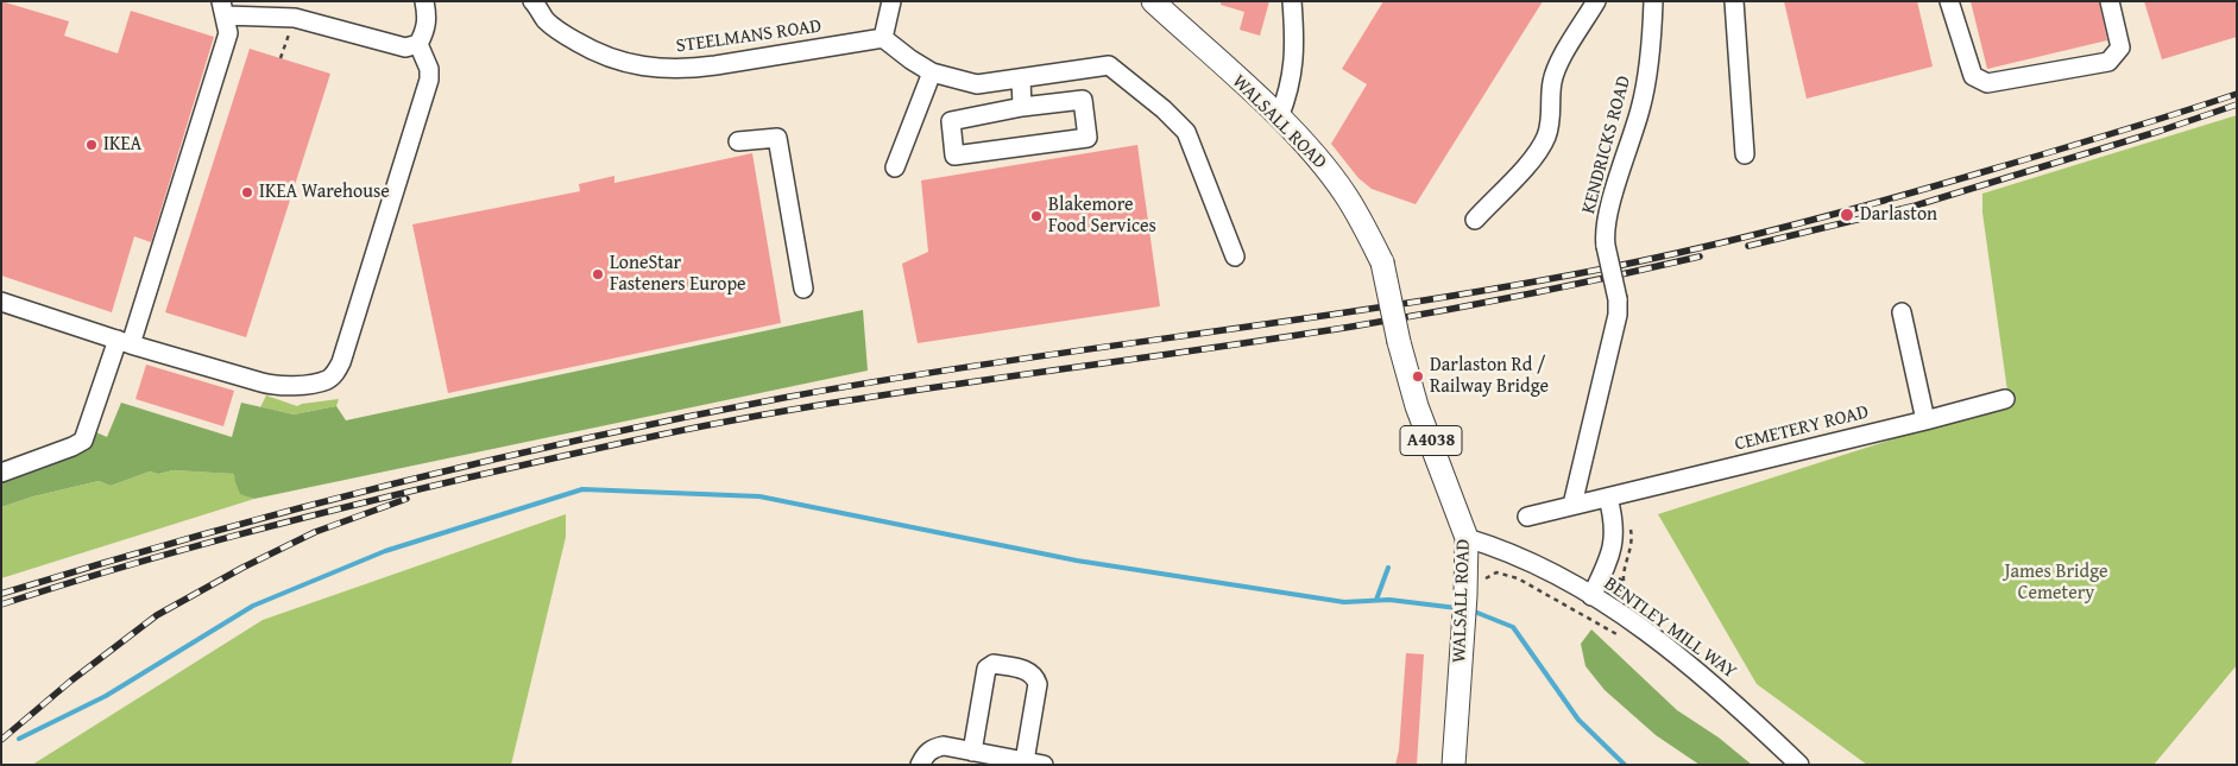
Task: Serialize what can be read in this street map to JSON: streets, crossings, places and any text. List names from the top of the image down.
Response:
{
  "streets": {
    "main road": ["WALSALL ROAD", "A4038"],
    "street": [
      "STEELMANS ROAD",
      "KENDRICKS ROAD",
      "CEMETERY ROAD",
      "BENTLEY MILL WAY"
    ]
  },
  "crossings": [
    ["WALSALL ROAD", "BENTLEY MILL WAY"],
    ["KENDRICKS ROAD", "CEMETERY ROAD"]
  ],
  "parks": ["James Bridge Cemetery"],
  "places": [
    "IKEA",
    "IKEA Warehouse",
    "Darlaston",
    "Blakemore Food Services",
    "LoneStar Fasteners Europe",
    "Darlaston Rd / Railway Bridge"
  ]
}
